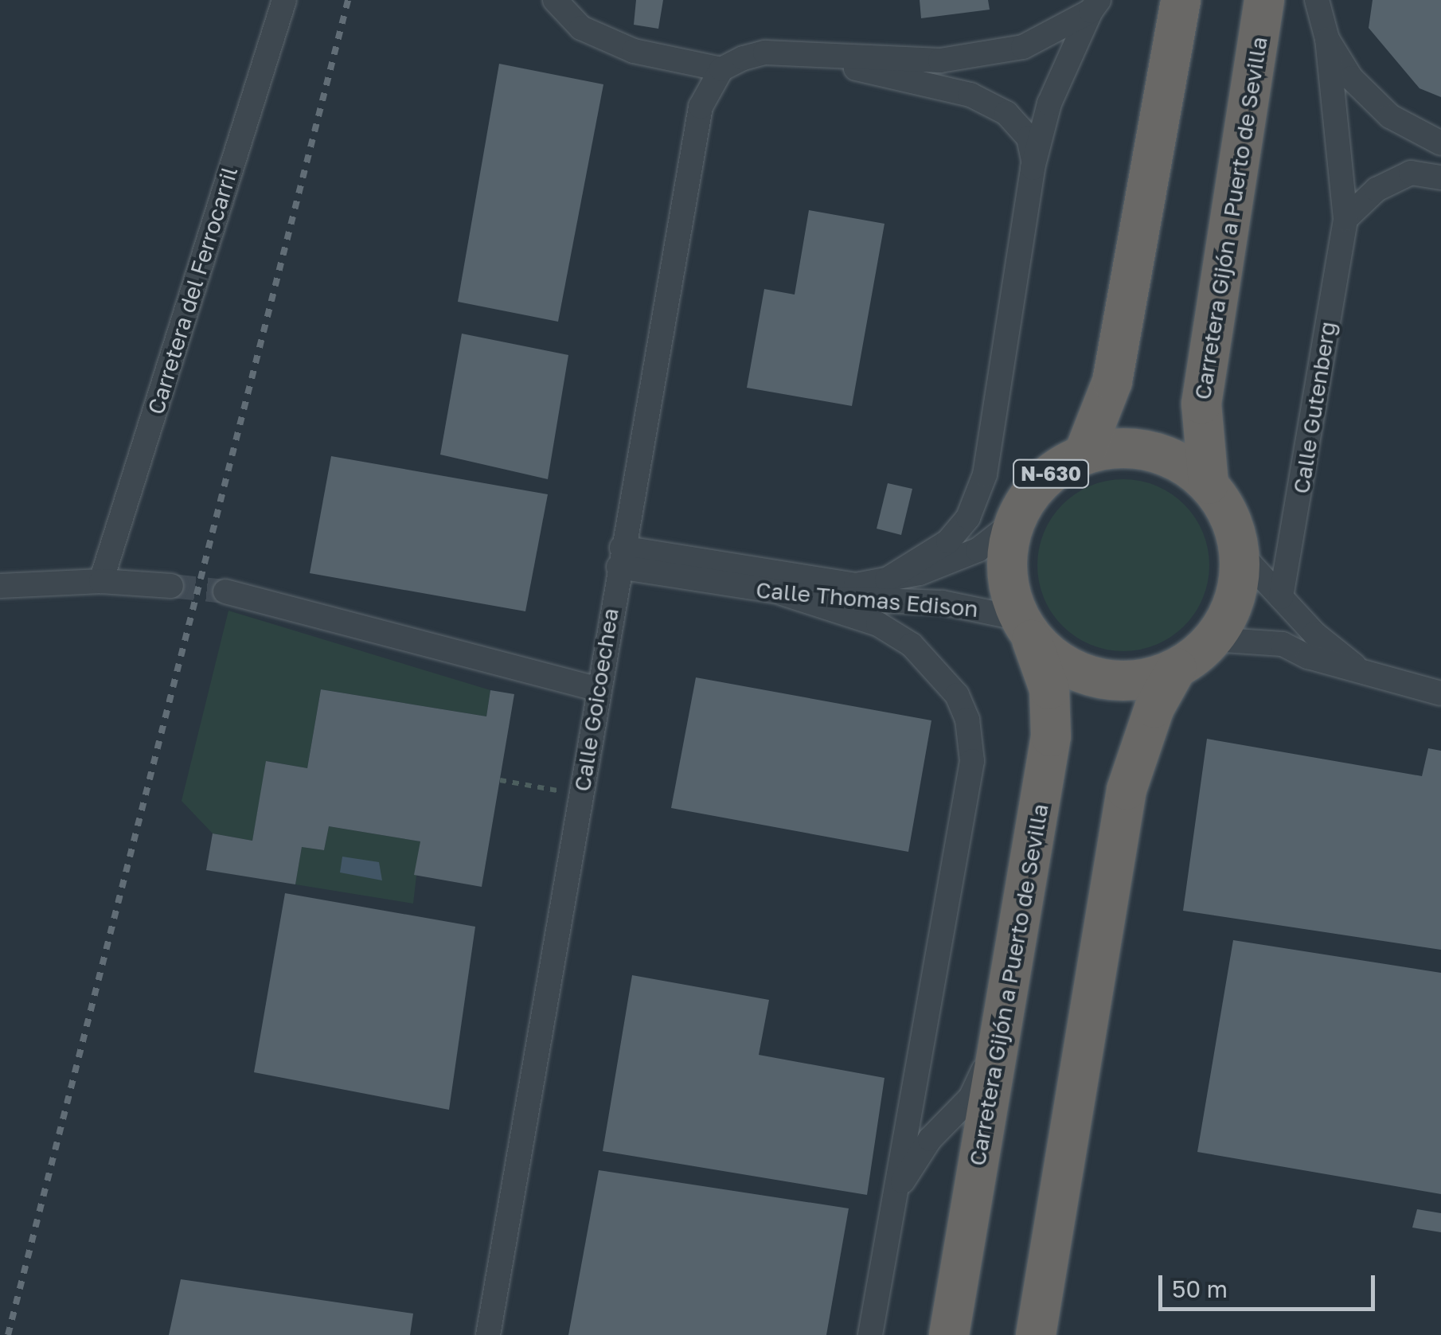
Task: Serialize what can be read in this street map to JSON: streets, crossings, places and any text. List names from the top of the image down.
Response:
{
  "streets": {
    "highway": ["Carretera Gijón a Puerto de Sevilla", "N-630"],
    "street": [
      "Carretera del Ferrocarril",
      "Calle Gutenberg",
      "Calle Thomas Edison",
      "Calle Goicoechea"
    ]
  },
  "crossings": [
    ["Carretera Gijón a Puerto de Sevilla", "N-630"],
    ["Carretera Gijón a Puerto de Sevilla", "Calle Thomas Edison"],
    ["N-630", "Calle Thomas Edison"],
    ["Calle Thomas Edison", "Calle Goicoechea"]
  ],
  "scale_bar": "50 m"
}
